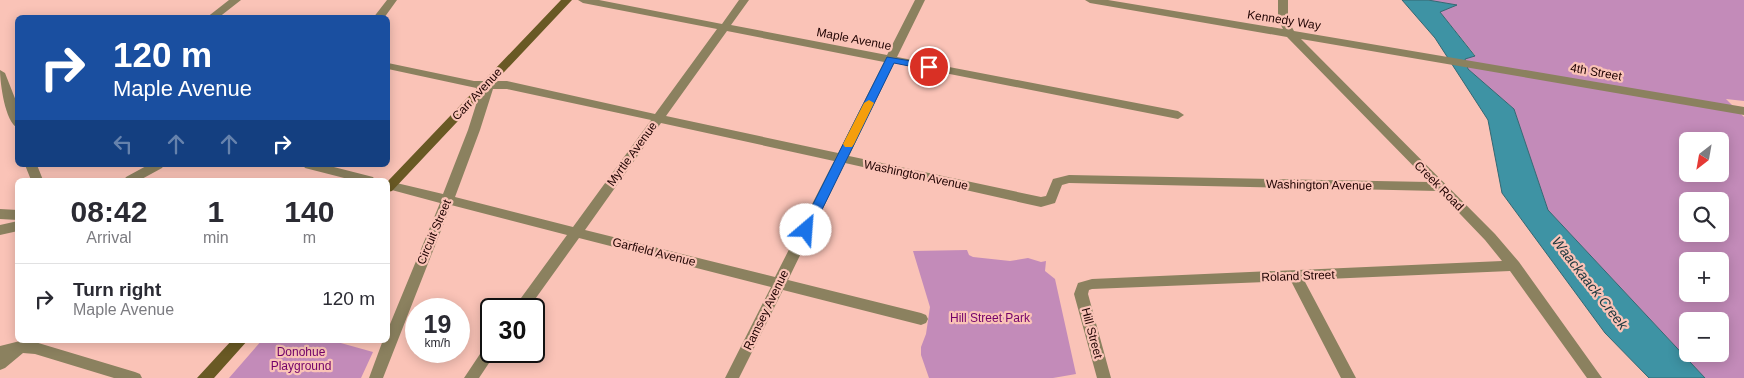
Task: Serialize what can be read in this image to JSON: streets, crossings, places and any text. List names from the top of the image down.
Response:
{
  "streets": {
    "street": [
      "Kennedy Way",
      "Maple Avenue",
      "4th Street",
      "Carr Avenue",
      "Myrtle Avenue",
      "Washington Avenue",
      "Creek Road",
      "Circuit Street",
      "Garfield Avenue",
      "Roland Street",
      "Ramsey Avenue",
      "Hill Street"
    ]
  },
  "crossings": [
    ["Kennedy Way", "4th Street"],
    ["Kennedy Way", "Creek Road"],
    ["Maple Avenue", "Myrtle Avenue"],
    ["Maple Avenue", "Ramsey Avenue"],
    ["Carr Avenue", "Washington Avenue"],
    ["Carr Avenue", "Circuit Street"],
    ["Myrtle Avenue", "Washington Avenue"],
    ["Myrtle Avenue", "Garfield Avenue"],
    ["Washington Avenue", "Creek Road"],
    ["Washington Avenue", "Circuit Street"],
    ["Washington Avenue", "Ramsey Avenue"],
    ["Creek Road", "Roland Street"],
    ["Circuit Street", "Garfield Avenue"],
    ["Garfield Avenue", "Ramsey Avenue"],
    ["Roland Street", "Hill Street"]
  ],
  "water": ["Waackaack Creek"],
  "parks": ["Hill Street Park", "Donohue Playground"],
  "north": "bottom left",
  "page": {
    "turn": ["120 m", "Maple Avenue"],
    "map_buttons": ["+", "−"],
    "eta": [
      "08:42",
      "Arrival",
      "1",
      "min",
      "140",
      "m"
    ],
    "list": [
      {
        "name": "Turn right",
        "note": "Maple Avenue",
        "value": "120 m"
      }
    ],
    "speed": "19 km/h",
    "limit": "30"
  }
}
